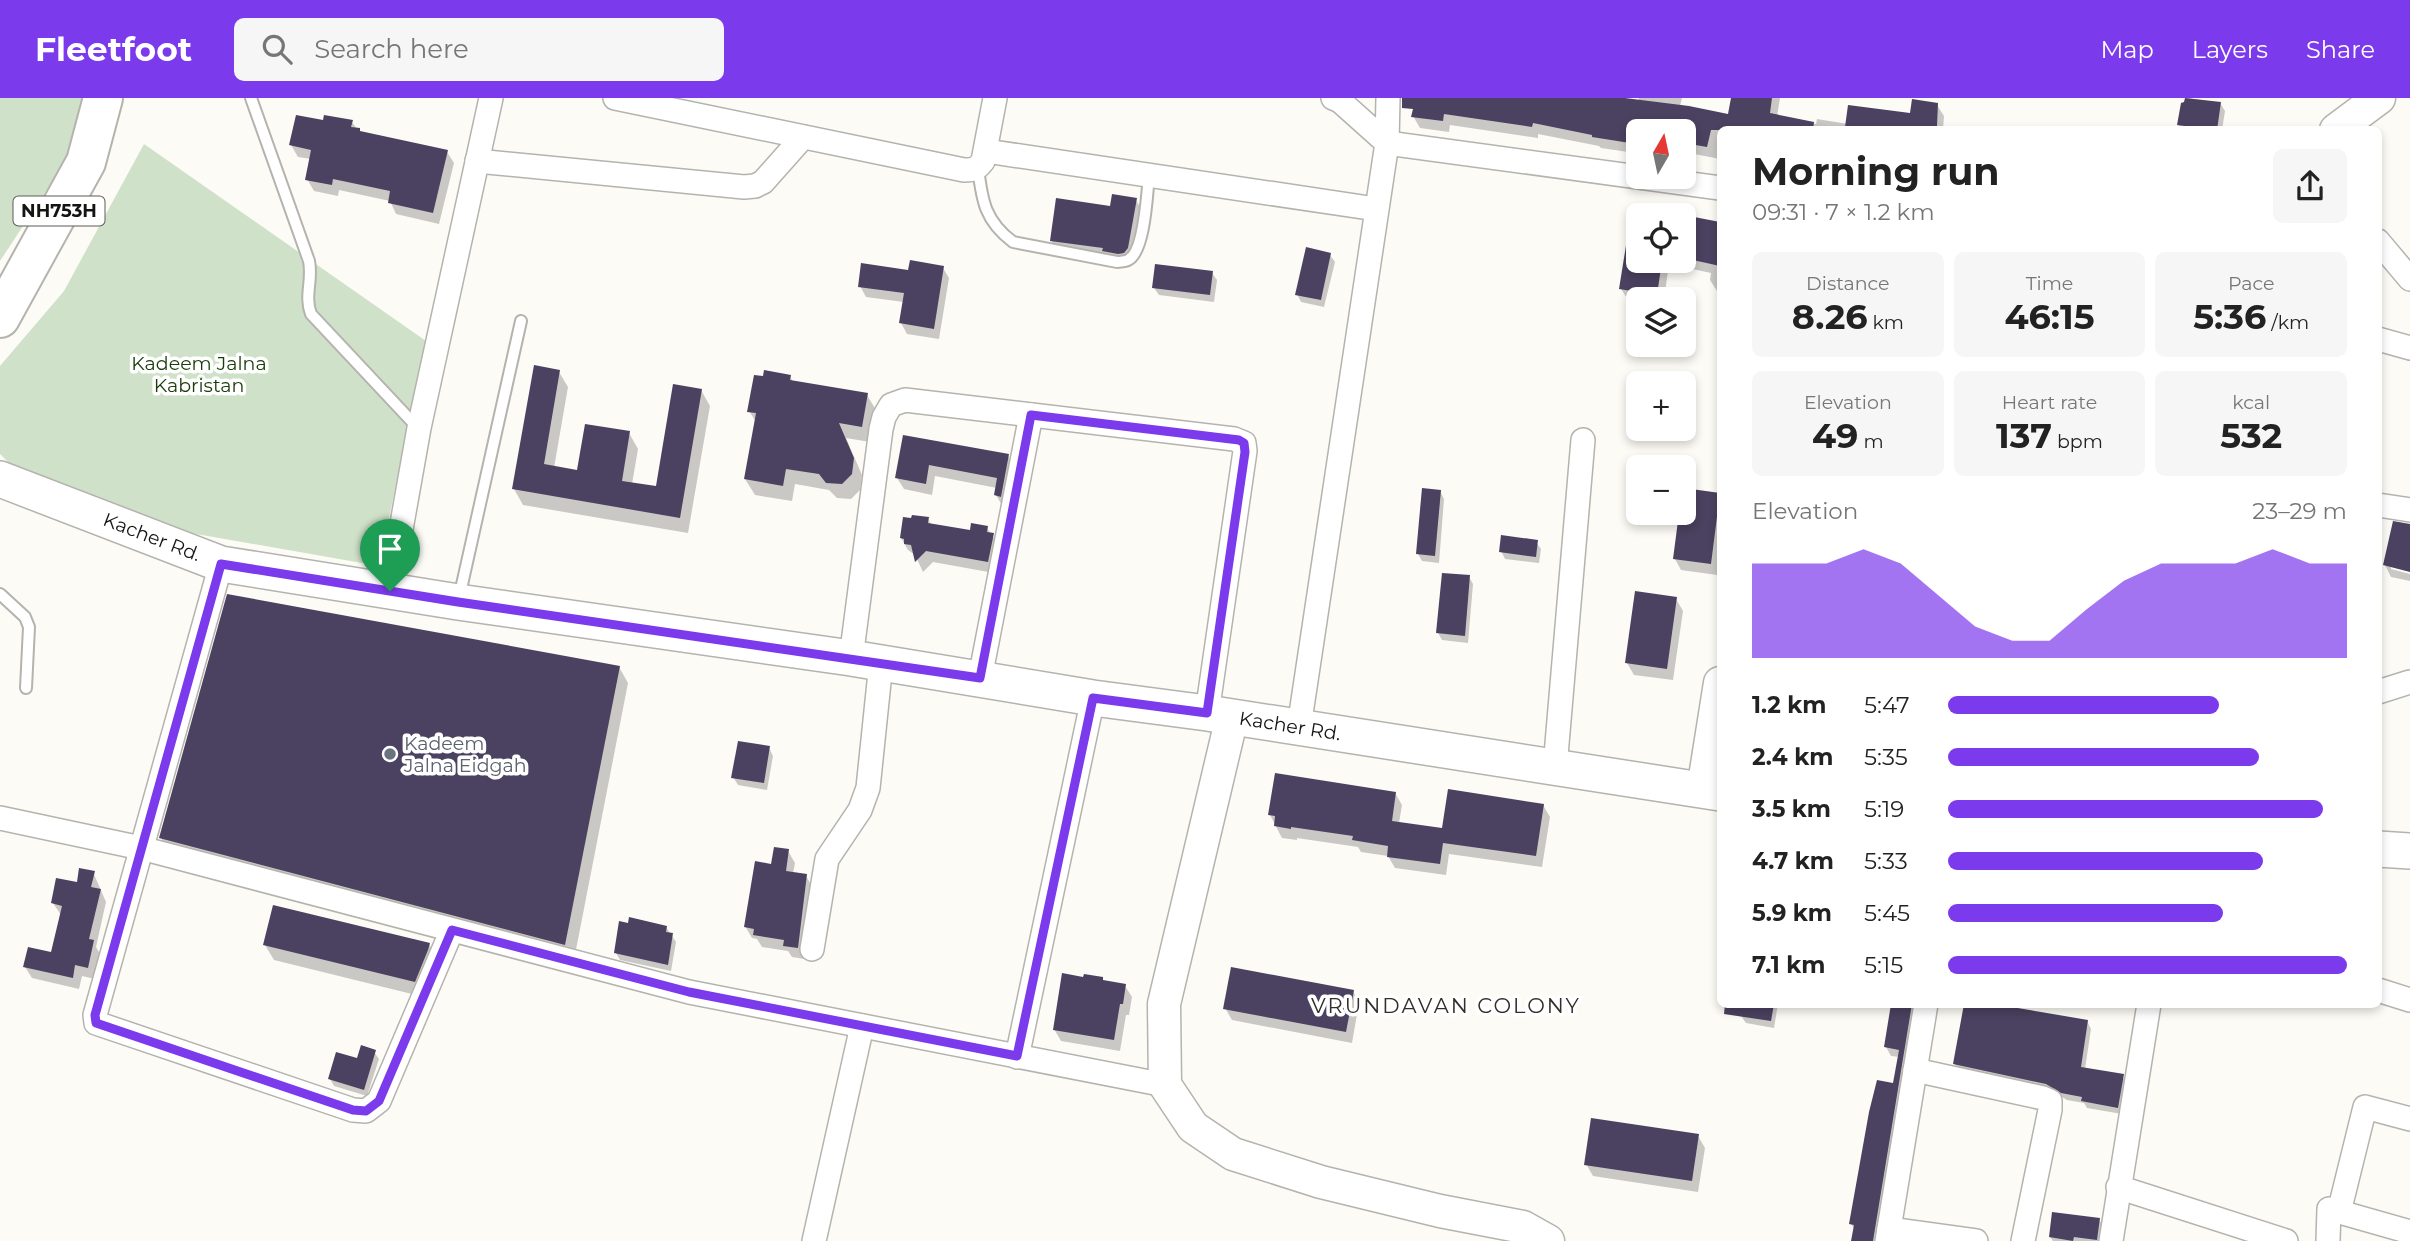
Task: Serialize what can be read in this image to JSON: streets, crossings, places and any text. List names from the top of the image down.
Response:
{
  "streets": {
    "highway": ["NH753H"],
    "main road": ["Kacher Rd."]
  },
  "districts": ["VRUNDAVAN COLONY"],
  "parks": ["Kadeem Jalna Kabristan"],
  "places": ["Kadeem Jalna Eidgah"],
  "north": "top",
  "page": {
    "header": "Fleetfoot",
    "search": "Search here",
    "nav": ["Map", "Layers", "Share"],
    "map_buttons": ["+", "−"],
    "heading": ["Morning run", "09:31 · 7 × 1.2 km"],
    "stats": [
      ["Distance", "8.26 km"],
      ["Time", "46:15"],
      ["Pace", "5:36 /km"],
      ["Elevation", "49 m"],
      ["Heart rate", "137 bpm"],
      ["kcal", "532"]
    ],
    "chart": ["Elevation", "23–29 m"],
    "list": [
      {
        "name": "1.2 km",
        "note": "5:47"
      },
      {
        "name": "2.4 km",
        "note": "5:35"
      },
      {
        "name": "3.5 km",
        "note": "5:19"
      },
      {
        "name": "4.7 km",
        "note": "5:33"
      },
      {
        "name": "5.9 km",
        "note": "5:45"
      },
      {
        "name": "7.1 km",
        "note": "5:15"
      }
    ]
  }
}
